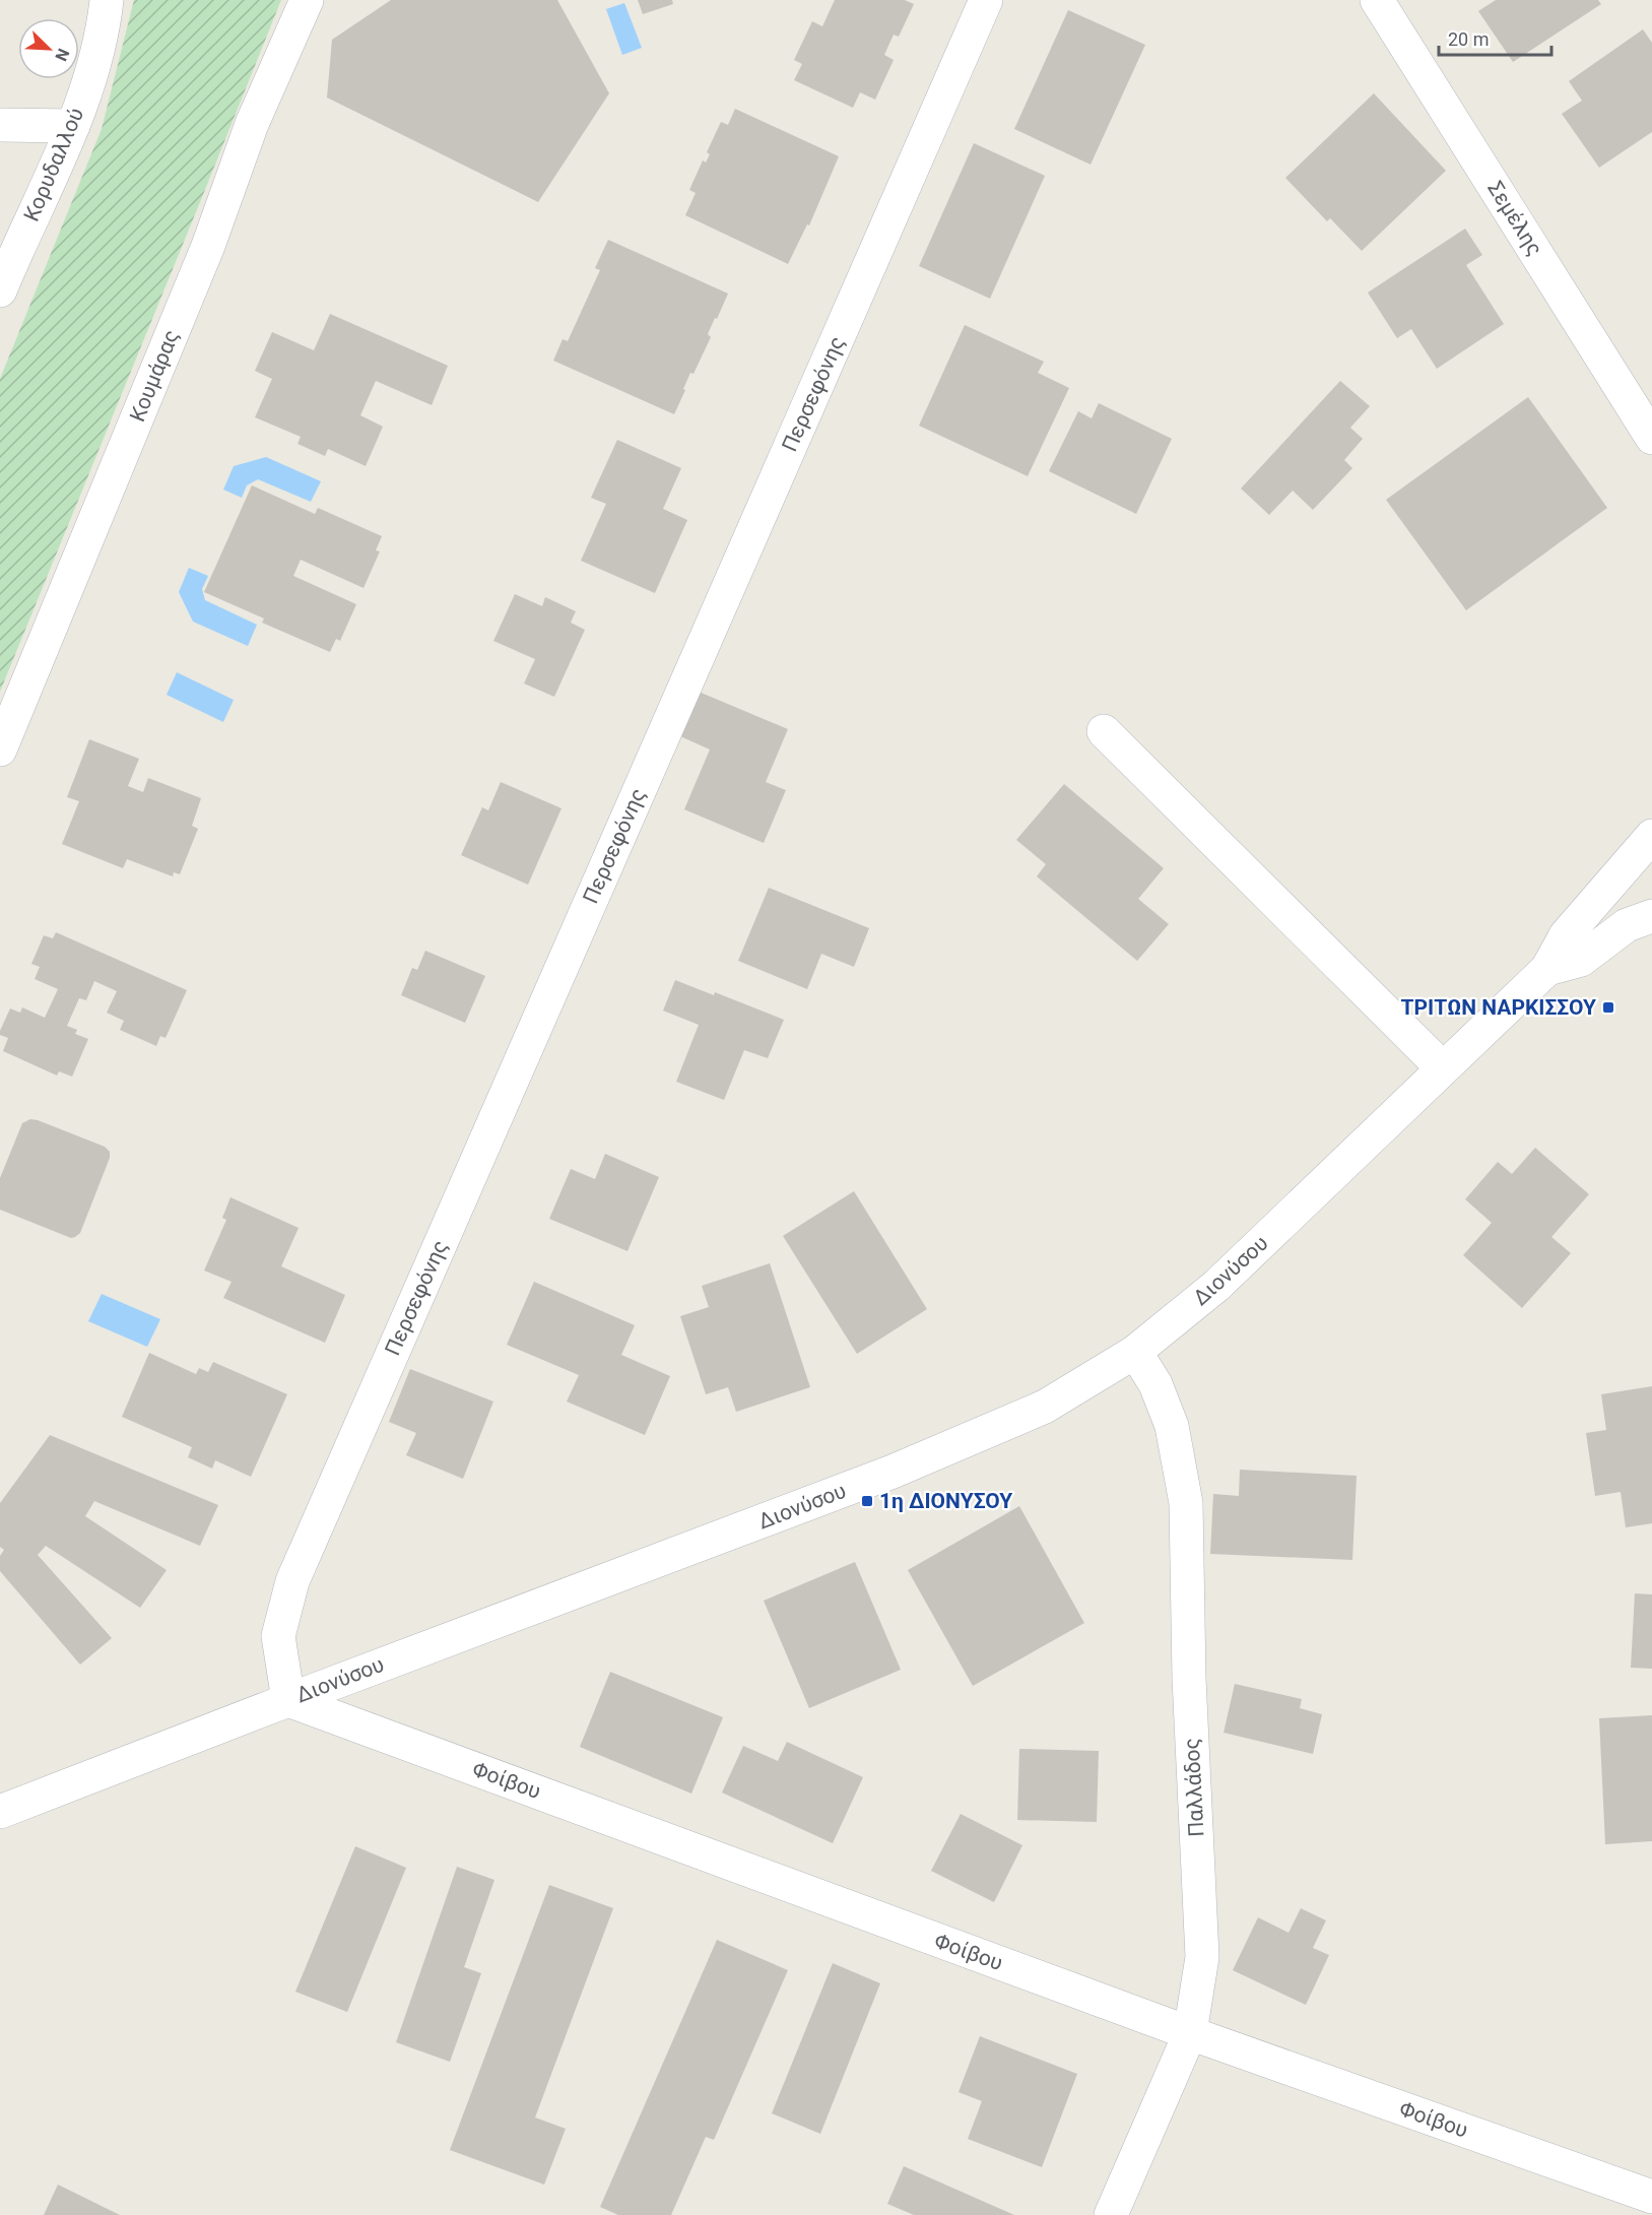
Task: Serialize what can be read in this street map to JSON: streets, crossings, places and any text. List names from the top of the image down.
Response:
{
  "streets": {
    "street": [
      "Κορυδαλλού",
      "Σεμέλης",
      "Κουμάρας",
      "Περσεφόνης",
      "Διονύσου",
      "Φοίβου",
      "Παλλάδος"
    ]
  },
  "crossings": [
    ["Περσεφόνης", "Διονύσου"],
    ["Περσεφόνης", "Φοίβου"],
    ["Διονύσου", "Φοίβου"],
    ["Διονύσου", "Παλλάδος"],
    ["Φοίβου", "Παλλάδος"]
  ],
  "places": {
    "transit": ["ΤΡΙΤΩΝ ΝΑΡΚΙΣΣΟΥ", "1η ΔΙΟΝΥΣΟΥ"]
  },
  "scale_bar": "20 m",
  "north": "bottom right"
}
